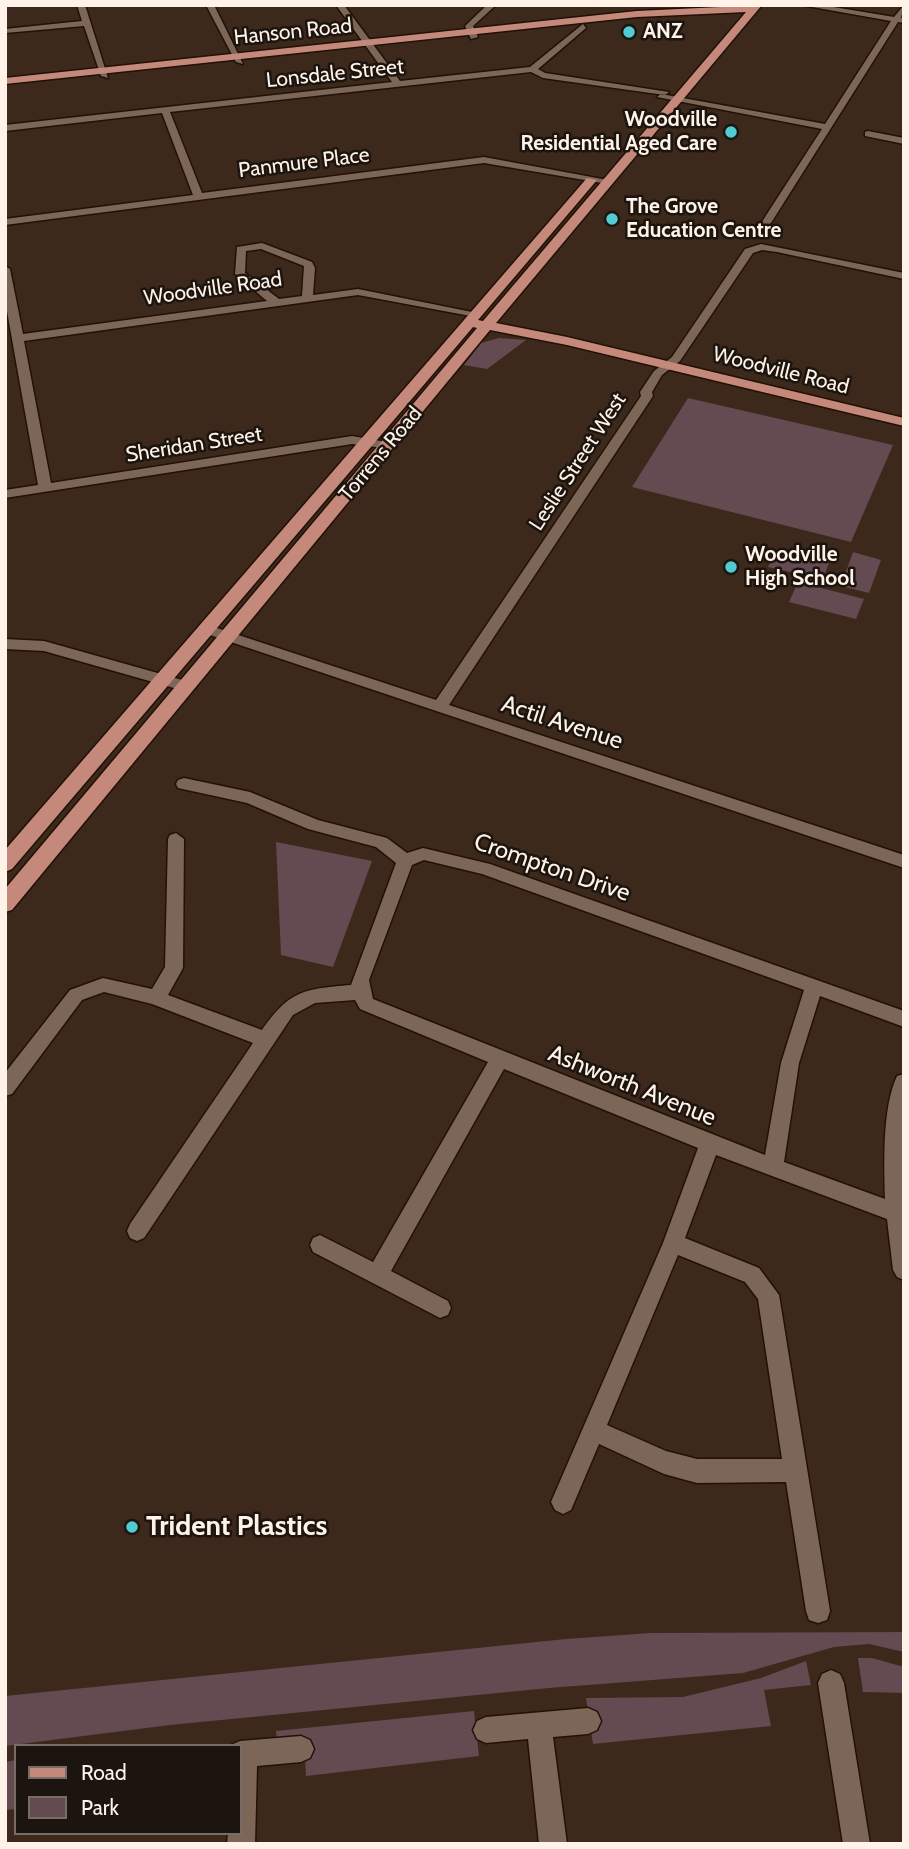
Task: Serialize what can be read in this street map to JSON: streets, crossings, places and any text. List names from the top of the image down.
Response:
{
  "streets": {
    "main road": ["Hanson Road", "Woodville Road", "Torrens Road"],
    "street": [
      "Lonsdale Street",
      "Panmure Place",
      "Sheridan Street",
      "Leslie Street West",
      "Actil Avenue",
      "Crompton Drive",
      "Ashworth Avenue"
    ]
  },
  "crossings": [
    ["Hanson Road", "Torrens Road"],
    ["Lonsdale Street", "Torrens Road"],
    ["Panmure Place", "Torrens Road"],
    ["Woodville Road", "Torrens Road"],
    ["Woodville Road", "Leslie Street West"],
    ["Sheridan Street", "Torrens Road"],
    ["Torrens Road", "Actil Avenue"],
    ["Leslie Street West", "Actil Avenue"]
  ],
  "places": [
    "ANZ",
    "Woodville Residential Aged Care",
    "The Grove Education Centre",
    "Woodville High School",
    "Trident Plastics"
  ],
  "legend": ["Road", "Park"]
}
